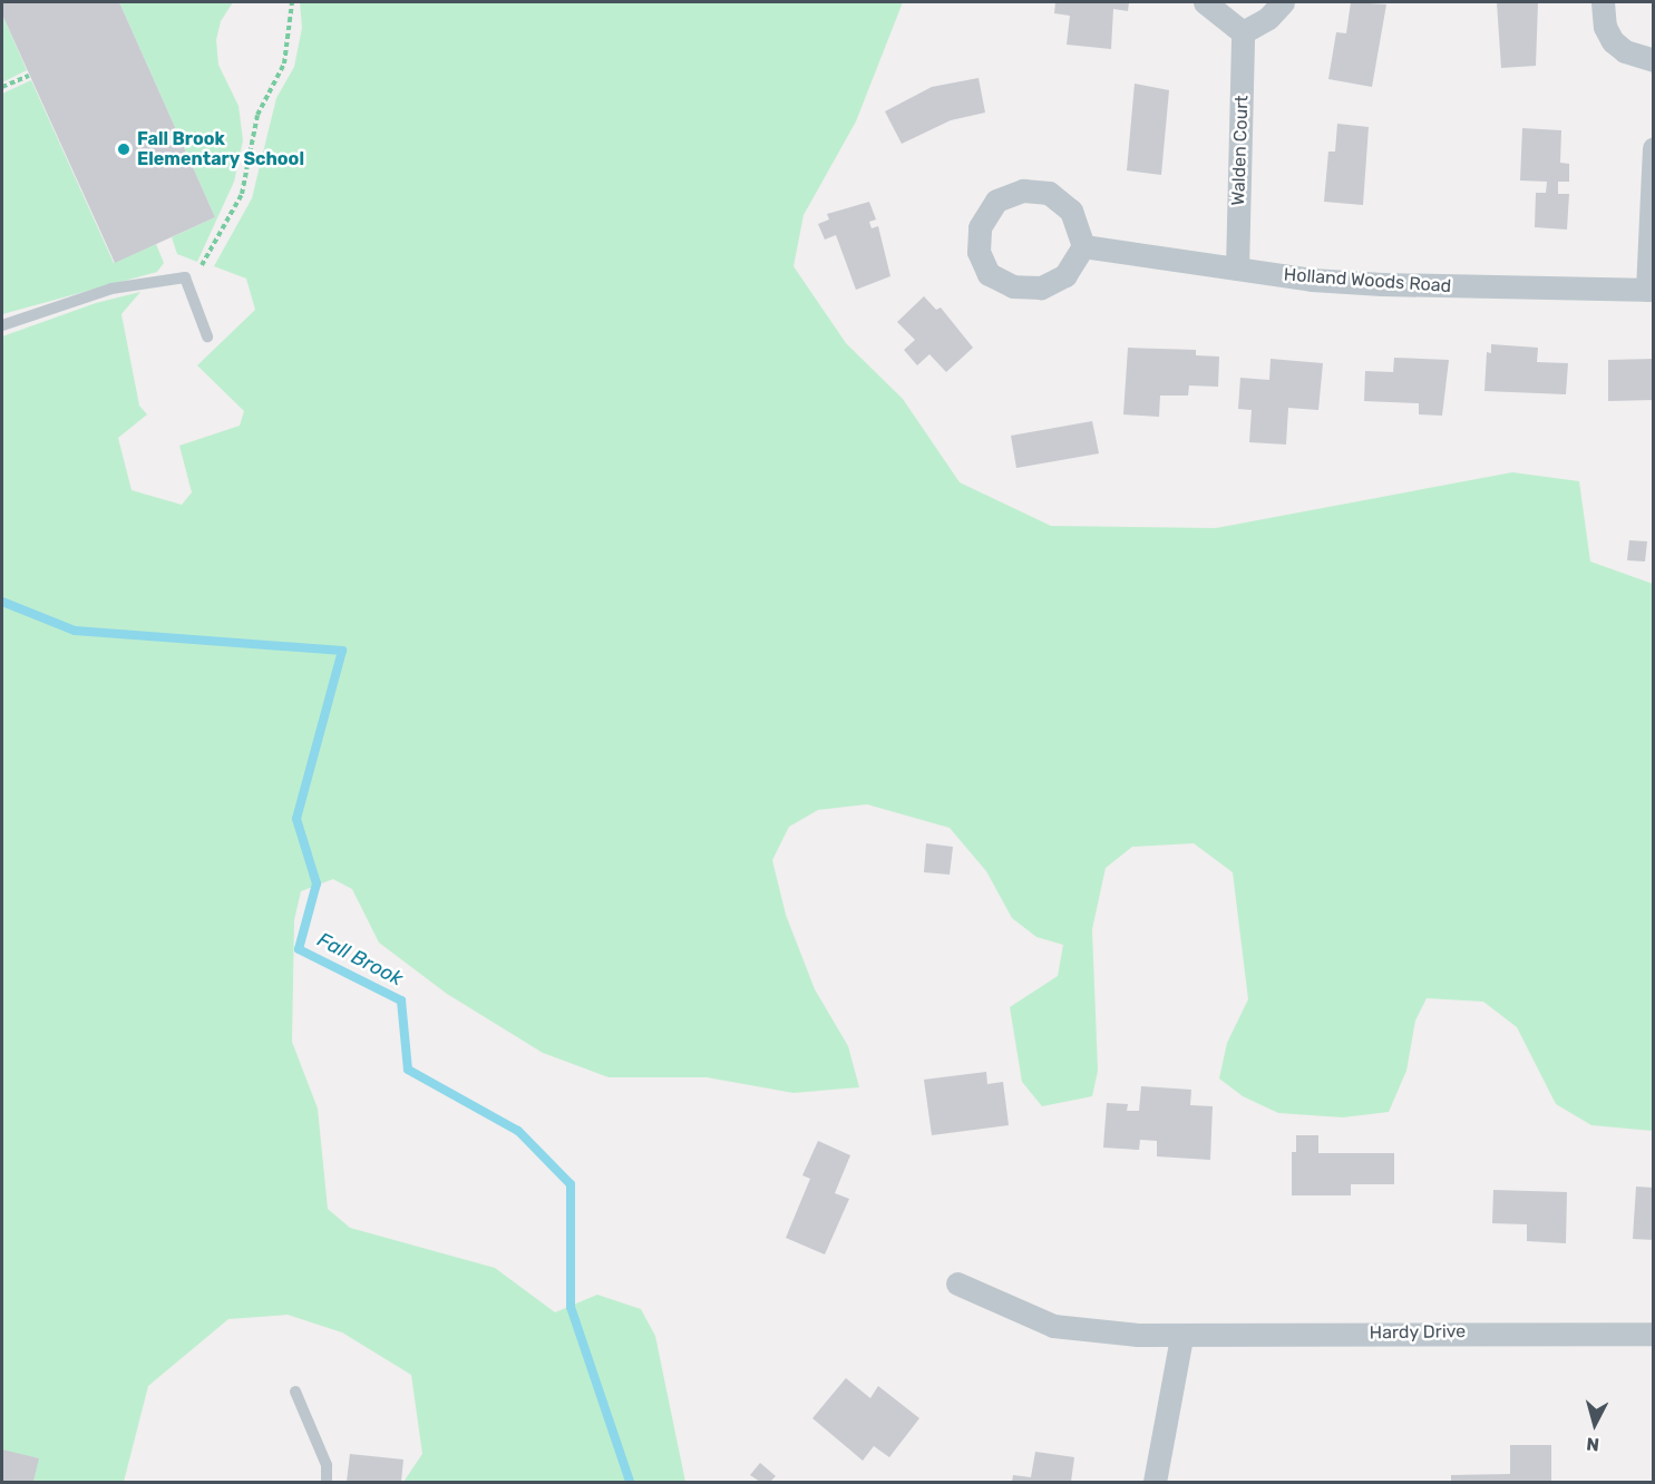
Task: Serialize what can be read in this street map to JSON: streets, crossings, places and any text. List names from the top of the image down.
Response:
{
  "streets": {
    "street": ["Walden Court", "Holland Woods Road", "Hardy Drive"]
  },
  "crossings": [
    ["Walden Court", "Holland Woods Road"]
  ],
  "water": ["Fall Brook"],
  "places": ["Fall Brook Elementary School"],
  "north": "bottom"
}
